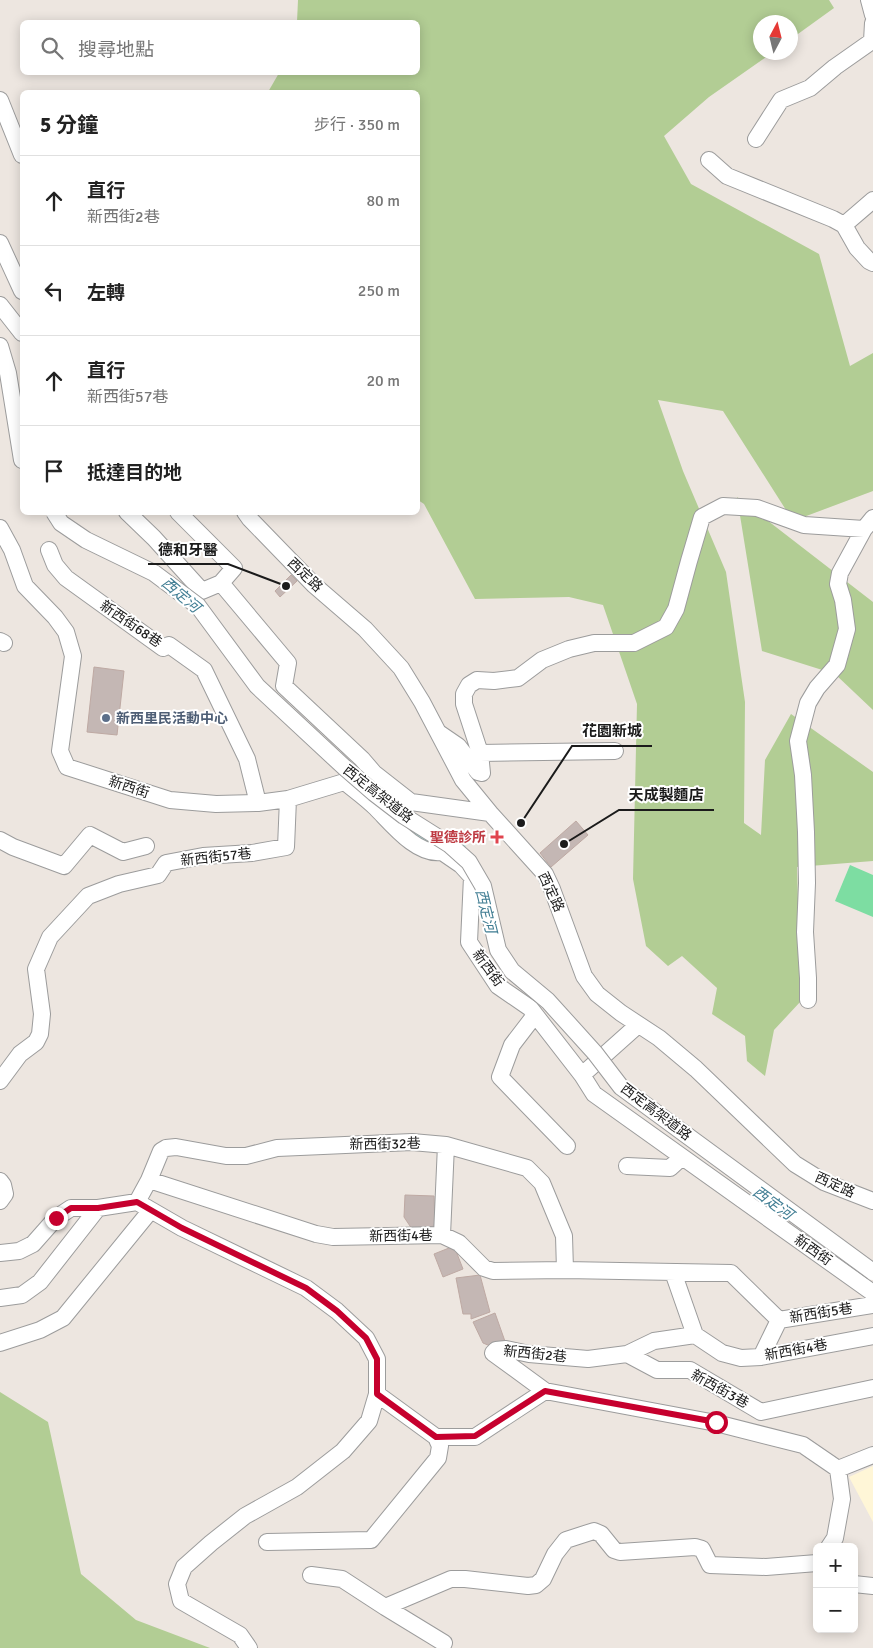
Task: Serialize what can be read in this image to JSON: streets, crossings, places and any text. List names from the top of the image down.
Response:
{
  "streets": {
    "street": [
      "西定路",
      "新西街68巷",
      "新西街",
      "西定高架道路",
      "新西街57巷",
      "新西街32巷",
      "新西街4巷",
      "新西街5巷",
      "新西街2巷",
      "新西街3巷"
    ]
  },
  "crossings": [
    ["新西街68巷", "新西街"],
    ["新西街", "新西街57巷"],
    ["新西街32巷", "新西街4巷"],
    ["新西街4巷", "新西街5巷"],
    ["新西街2巷", "新西街3巷"]
  ],
  "water": ["西定河"],
  "places": {
    "other": [
      "德和牙醫",
      "新西里民活動中心",
      "花園新城",
      "天成製麵店"
    ],
    "health": ["聖德診所"]
  },
  "north": "top",
  "page": {
    "search": "搜尋地點",
    "heading": ["5 分鐘", "步行 · 350 m"],
    "list": [
      ["直行", "新西街2巷", "80 m"],
      ["左轉", "250 m"],
      ["直行", "新西街57巷", "20 m"],
      "抵達目的地"
    ],
    "map_buttons": ["+", "−"]
  }
}
